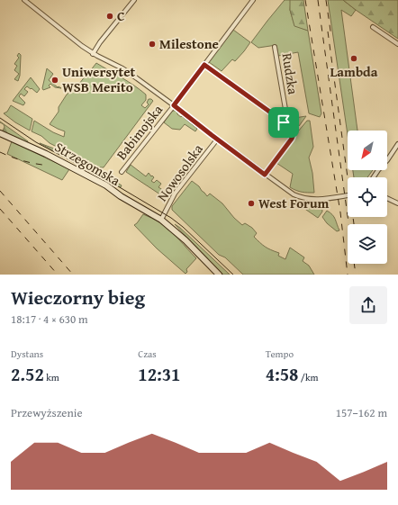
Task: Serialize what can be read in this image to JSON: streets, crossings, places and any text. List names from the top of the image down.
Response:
{
  "streets": {
    "main road": ["Strzegomska"],
    "street": ["Rudzka", "Babimojska", "Nowosolska"]
  },
  "crossings": [
    ["Strzegomska", "Nowosolska"]
  ],
  "places": [
    "C",
    "Milestone",
    "Lambda",
    "Uniwersytet WSB Merito",
    "West Forum"
  ],
  "north": "bottom left",
  "page": {
    "heading": ["Wieczorny bieg", "18:17 · 4 × 630 m"],
    "stats": [
      ["Dystans", "2.52 km"],
      ["Czas", "12:31"],
      ["Tempo", "4:58 /km"]
    ],
    "chart": ["Przewyższenie", "157–162 m"]
  }
}
